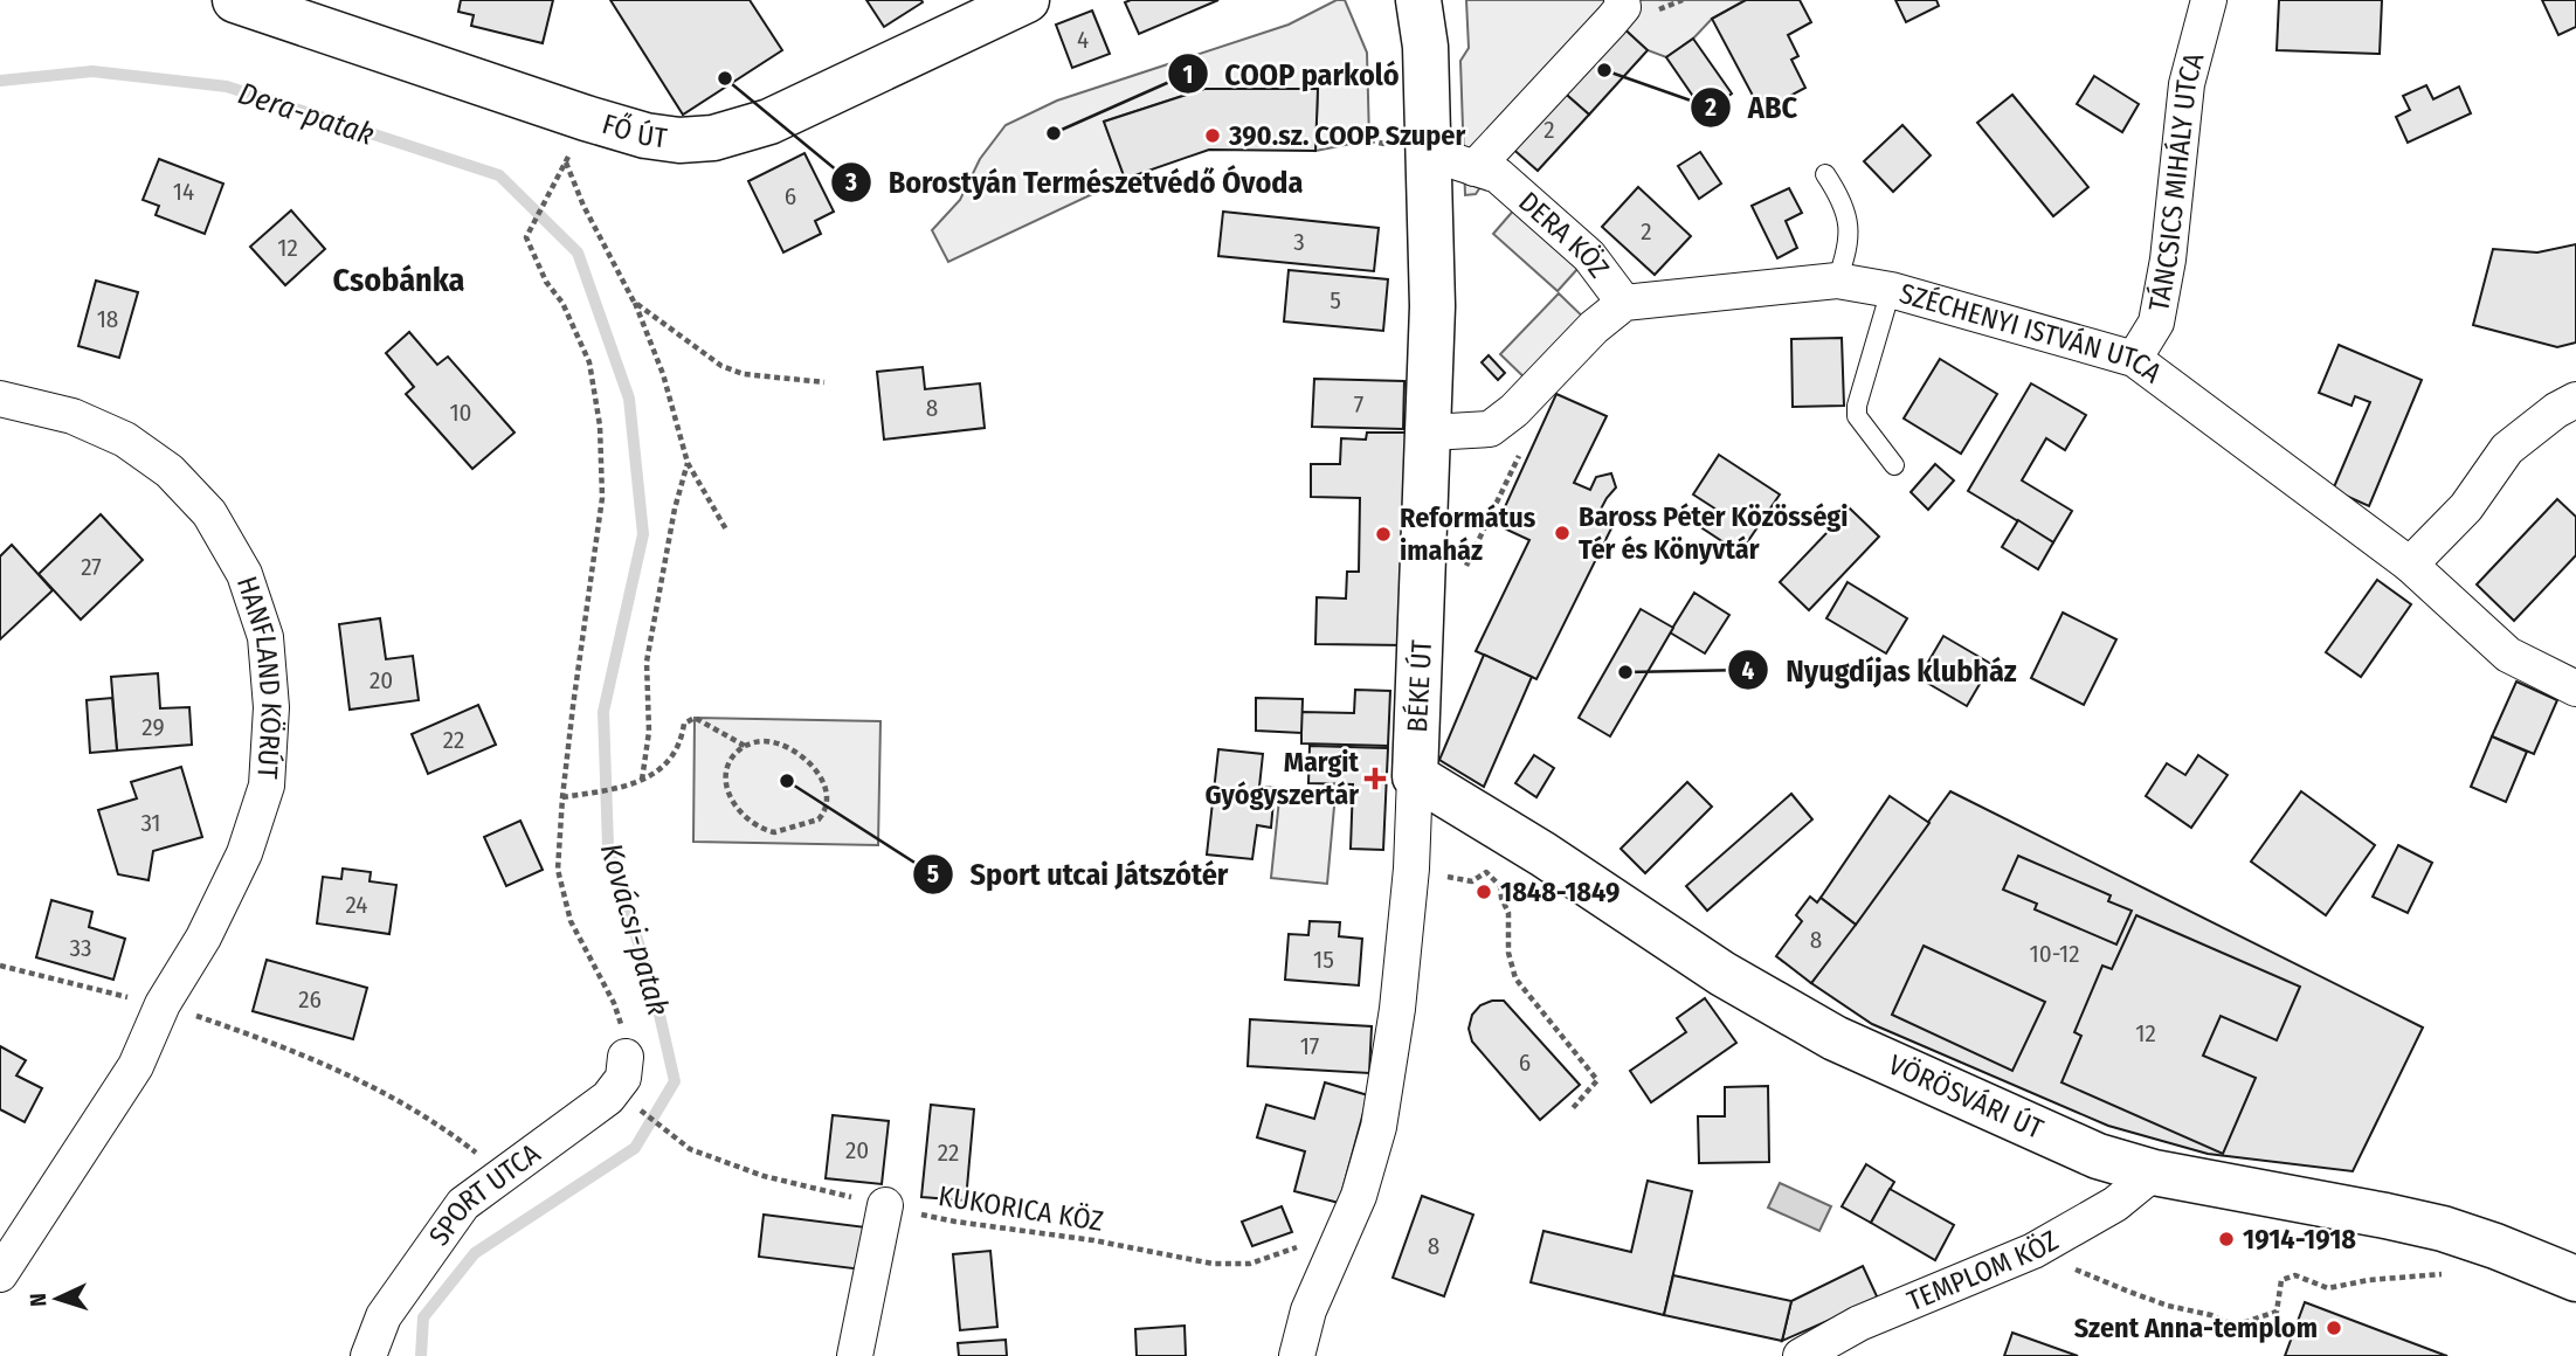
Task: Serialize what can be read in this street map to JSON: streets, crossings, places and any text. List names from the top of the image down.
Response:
{
  "streets": {
    "main road": ["FŐ ÚT", "BÉKE ÚT", "VÖRÖSVÁRI ÚT"],
    "street": [
      "TÁNCSICS MIHÁLY UTCA",
      "DERA KÖZ",
      "SZÉCHENYI ISTVÁN UTCA",
      "HANFLAND KÖRÚT",
      "SPORT UTCA",
      "TEMPLOM KÖZ"
    ],
    "path": ["KUKORICA KÖZ"]
  },
  "crossings": [
    ["TÁNCSICS MIHÁLY UTCA", "SZÉCHENYI ISTVÁN UTCA"],
    ["DERA KÖZ", "SZÉCHENYI ISTVÁN UTCA"],
    ["BÉKE ÚT", "VÖRÖSVÁRI ÚT"],
    ["BÉKE ÚT", "KUKORICA KÖZ"],
    ["VÖRÖSVÁRI ÚT", "TEMPLOM KÖZ"]
  ],
  "districts": ["Csobánka"],
  "water": ["Dera-patak", "Kovácsi-patak"],
  "places": {
    "other": [
      "ABC",
      "Borostyán Természetvédő Óvoda",
      "COOP parkoló",
      "390.sz. COOP Szuper",
      "Baross Péter Közösségi Tér és Könyvtár",
      "Református imaház",
      "Nyugdíjas klubház",
      "Sport utcai Játszótér",
      "1848-1849",
      "1914-1918",
      "Szent Anna-templom"
    ],
    "health": ["Margit Gyógyszertár"]
  },
  "house_numbers": [
    "4",
    "2",
    "14",
    "6",
    "2",
    "3",
    "12",
    "5",
    "18",
    "7",
    "8",
    "10",
    "27",
    "20",
    "29",
    "22",
    "31",
    "24",
    "8",
    "33",
    "10-12",
    "15",
    "26",
    "12",
    "17",
    "6",
    "20",
    "22",
    "8"
  ],
  "north": "left"
}
